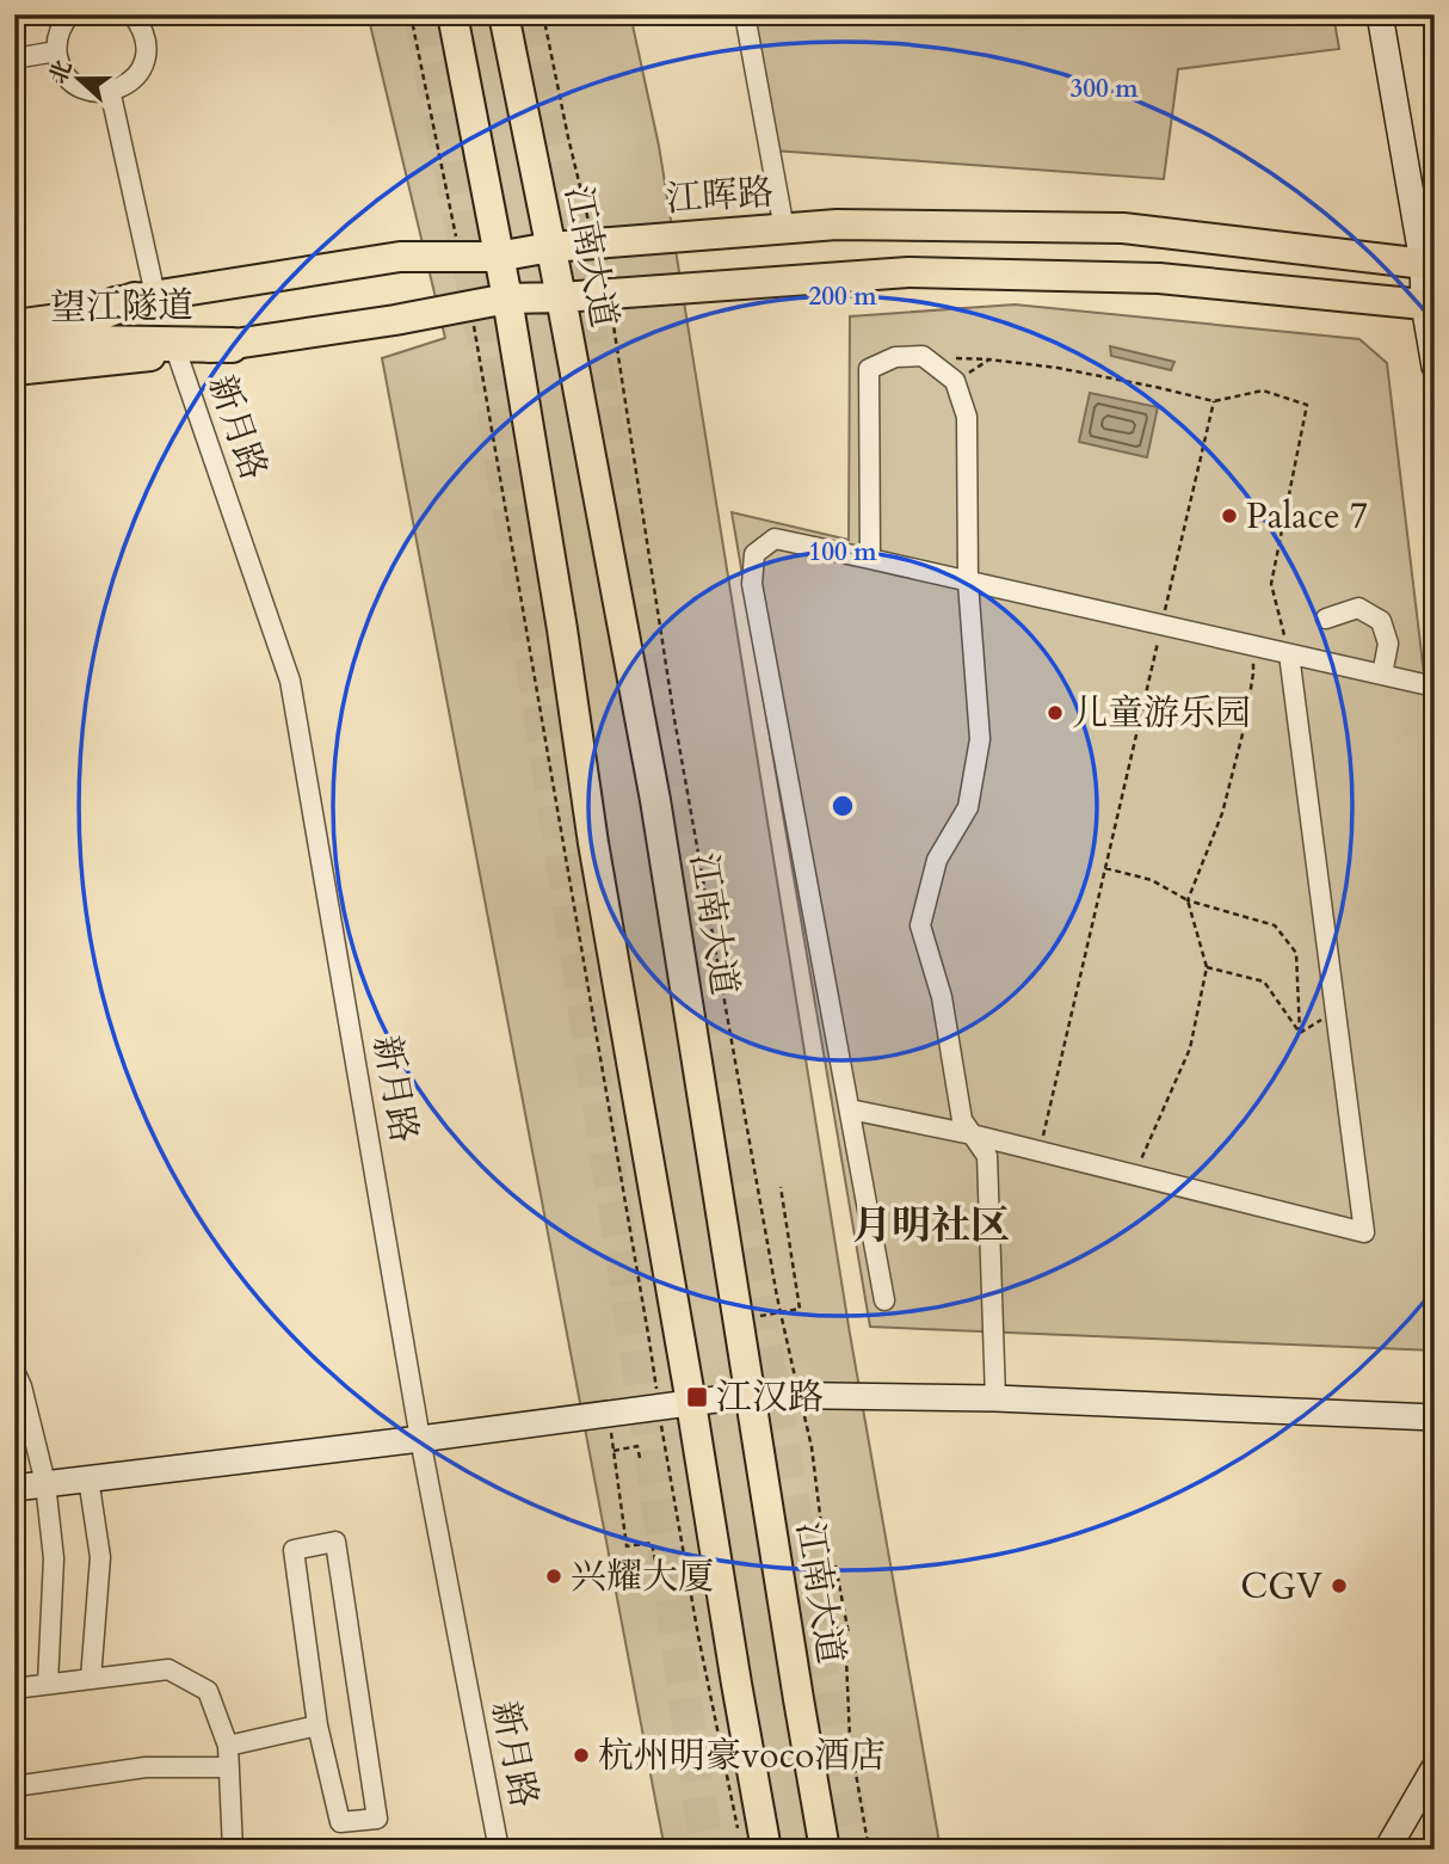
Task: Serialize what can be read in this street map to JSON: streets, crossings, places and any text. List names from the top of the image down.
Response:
{
  "streets": {
    "highway": ["望江隧道"],
    "main road": ["江晖路", "江南大道"],
    "street": ["新月路"]
  },
  "crossings": [
    ["江晖路", "江南大道"],
    ["江晖路", "望江隧道"]
  ],
  "districts": ["月明社区"],
  "places": {
    "other": [
      "Palace 7",
      "儿童游乐园",
      "兴耀大厦",
      "CGV",
      "杭州明豪voco酒店"
    ],
    "transit": ["江汉路"]
  },
  "north": "left",
  "rings": ["300 m", "200 m", "100 m"]
}
